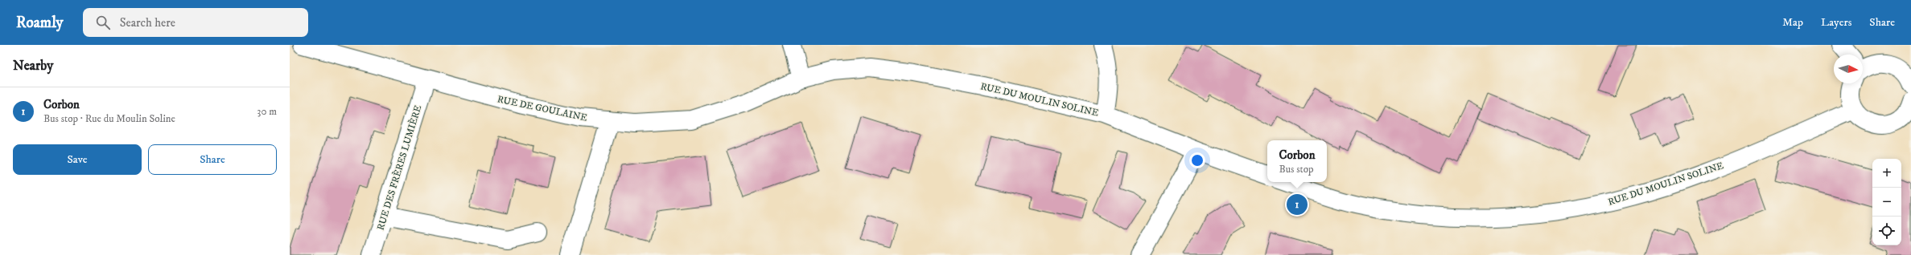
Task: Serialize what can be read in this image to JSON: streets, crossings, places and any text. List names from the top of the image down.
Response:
{
  "streets": {
    "street": ["RUE DU MOULIN SOLINE", "RUE DE GOULAINE", "RUE DES FRÈRES LUMIÈRE"]
  },
  "crossings": [
    ["RUE DU MOULIN SOLINE", "RUE DE GOULAINE"],
    ["RUE DE GOULAINE", "RUE DES FRÈRES LUMIÈRE"]
  ],
  "north": "right",
  "page": {
    "header": "Roamly",
    "search": "Search here",
    "nav": ["Map", "Layers", "Share"],
    "heading": "Nearby",
    "list": [
      {
        "mark": "1",
        "name": "Corbon",
        "note": "Bus stop · Rue du Moulin Soline",
        "value": "30 m"
      }
    ],
    "buttons": ["Save", "Share"],
    "popup": ["Corbon", "Bus stop"],
    "map_buttons": ["+", "−"],
    "pins": "1"
  }
}
